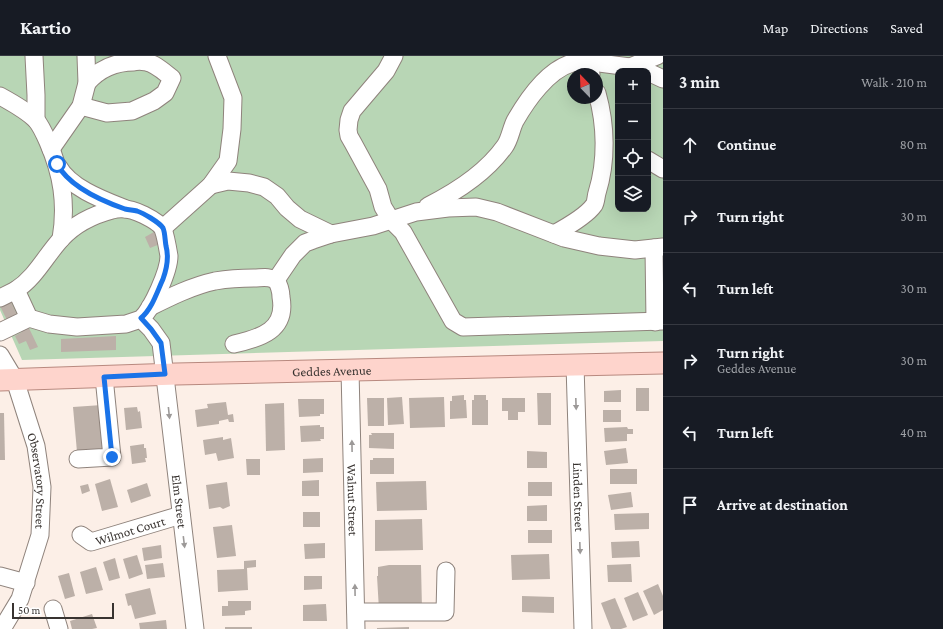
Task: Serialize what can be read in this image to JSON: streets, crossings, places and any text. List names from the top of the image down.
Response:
{
  "streets": {
    "main road": ["Geddes Avenue"],
    "street": [
      "Observatory Street",
      "Linden Street",
      "Walnut Street",
      "Elm Street",
      "Wilmot Court"
    ]
  },
  "crossings": [
    ["Geddes Avenue", "Observatory Street"],
    ["Geddes Avenue", "Linden Street"],
    ["Geddes Avenue", "Walnut Street"],
    ["Geddes Avenue", "Elm Street"],
    ["Elm Street", "Wilmot Court"]
  ],
  "one_way": ["Linden Street", "Walnut Street", "Elm Street"],
  "scale_bar": "50 m",
  "north": "top left",
  "page": {
    "header": "Kartio",
    "nav": ["Map", "Directions", "Saved"],
    "heading": ["3 min", "Walk · 210 m"],
    "map_buttons": ["+", "−"],
    "list": [
      ["Continue", "80 m"],
      ["Turn right", "30 m"],
      ["Turn left", "30 m"],
      ["Turn right", "Geddes Avenue", "30 m"],
      ["Turn left", "40 m"],
      "Arrive at destination"
    ],
    "scale": "50 m"
  }
}
